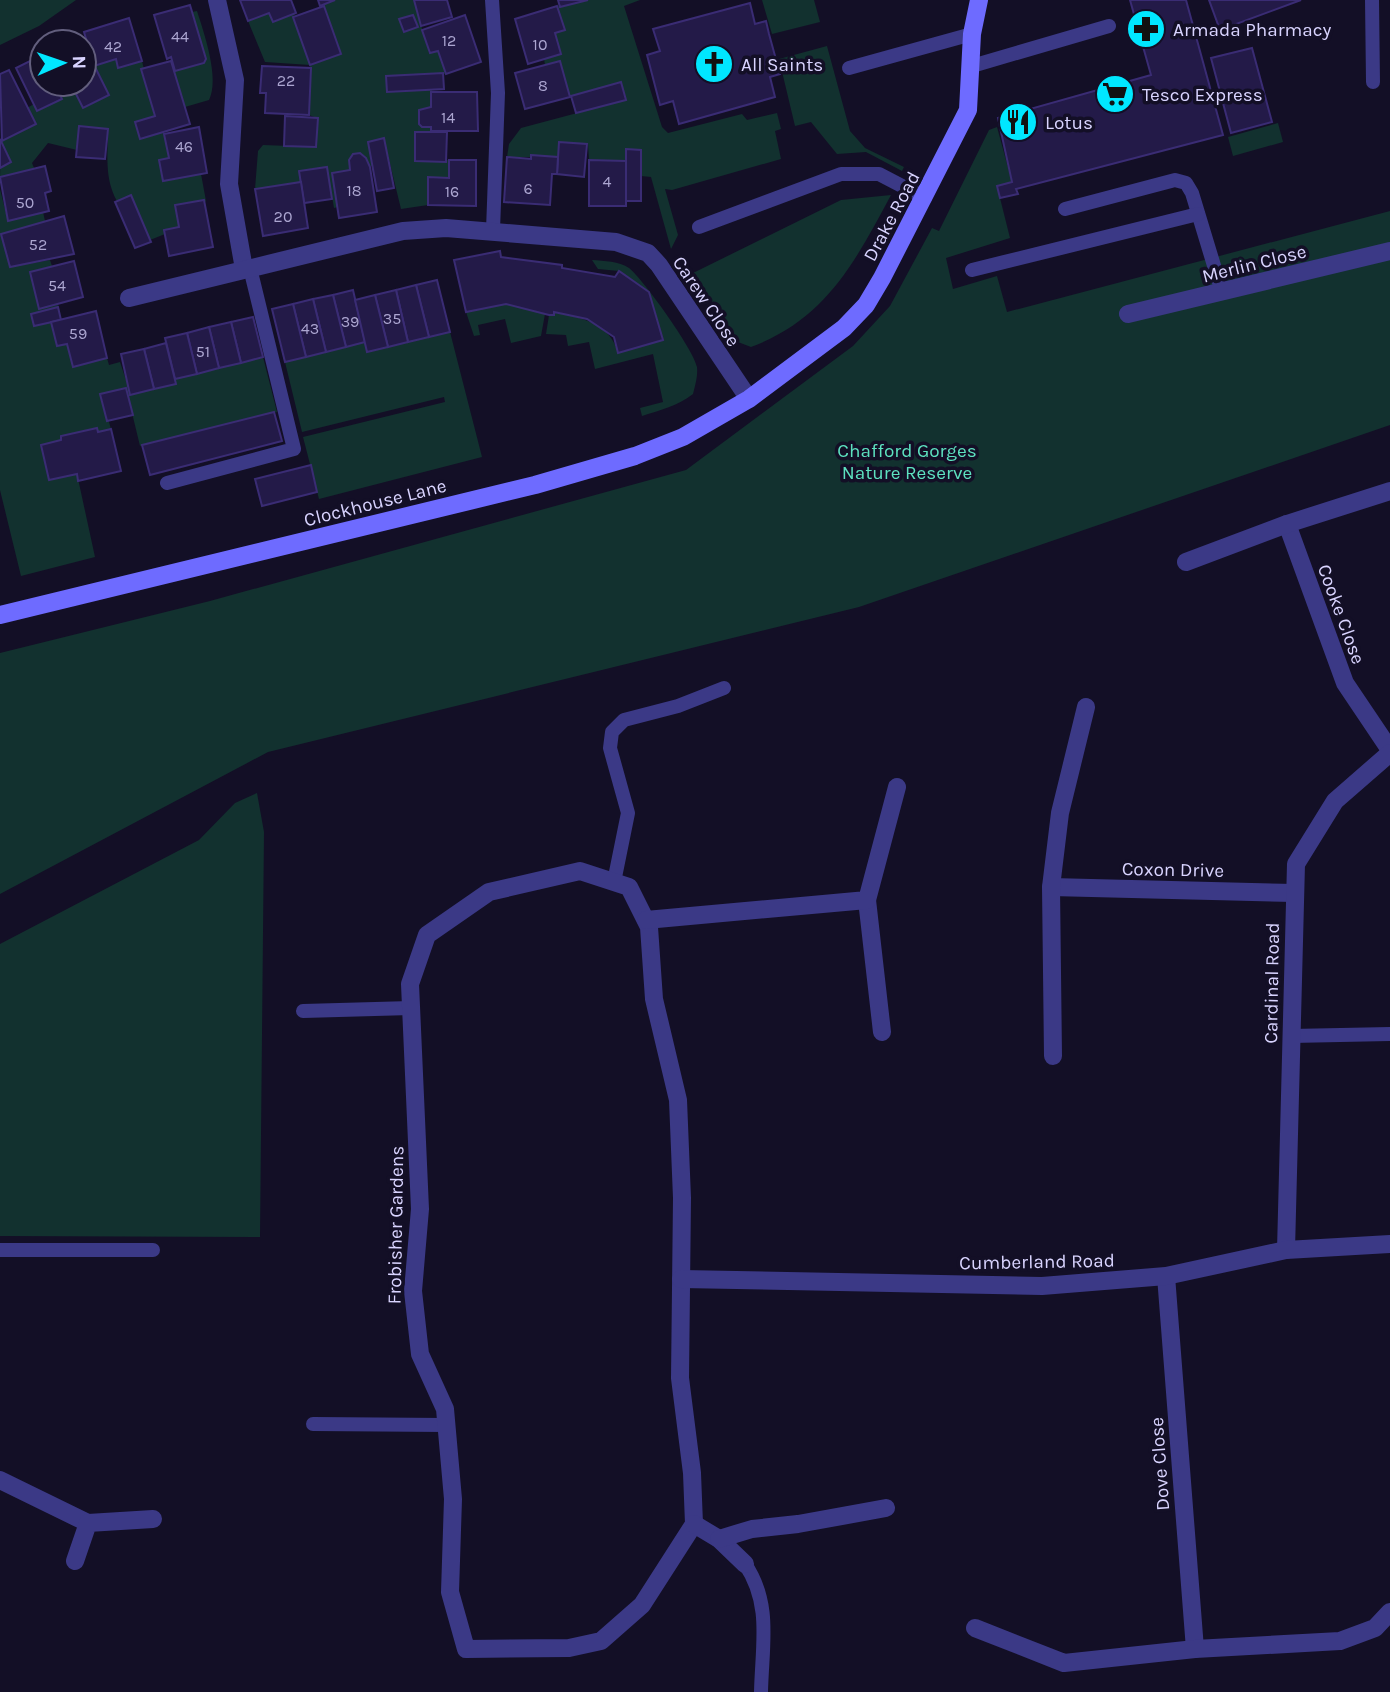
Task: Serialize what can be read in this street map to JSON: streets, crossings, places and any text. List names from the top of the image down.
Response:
{
  "streets": {
    "street": [
      "Drake Road",
      "Merlin Close",
      "Carew Close",
      "Clockhouse Lane",
      "Cooke Close",
      "Coxon Drive",
      "Cardinal Road",
      "Frobisher Gardens",
      "Cumberland Road",
      "Dove Close"
    ]
  },
  "crossings": [
    ["Drake Road", "Carew Close"],
    ["Drake Road", "Clockhouse Lane"],
    ["Carew Close", "Clockhouse Lane"],
    ["Cooke Close", "Cardinal Road"],
    ["Coxon Drive", "Cardinal Road"],
    ["Cardinal Road", "Cumberland Road"],
    ["Frobisher Gardens", "Cumberland Road"],
    ["Cumberland Road", "Dove Close"]
  ],
  "parks": ["Chafford Gorges Nature Reserve"],
  "places": {
    "pharmacy": ["Armada Pharmacy"],
    "church": ["All Saints"],
    "supermarket": ["Tesco Express"],
    "restaurant": ["Lotus"]
  },
  "house_numbers": [
    "44",
    "12",
    "10",
    "42",
    "22",
    "8",
    "14",
    "46",
    "4",
    "6",
    "18",
    "16",
    "50",
    "20",
    "52",
    "54",
    "35",
    "39",
    "43",
    "59",
    "51"
  ],
  "north": "right"
}
